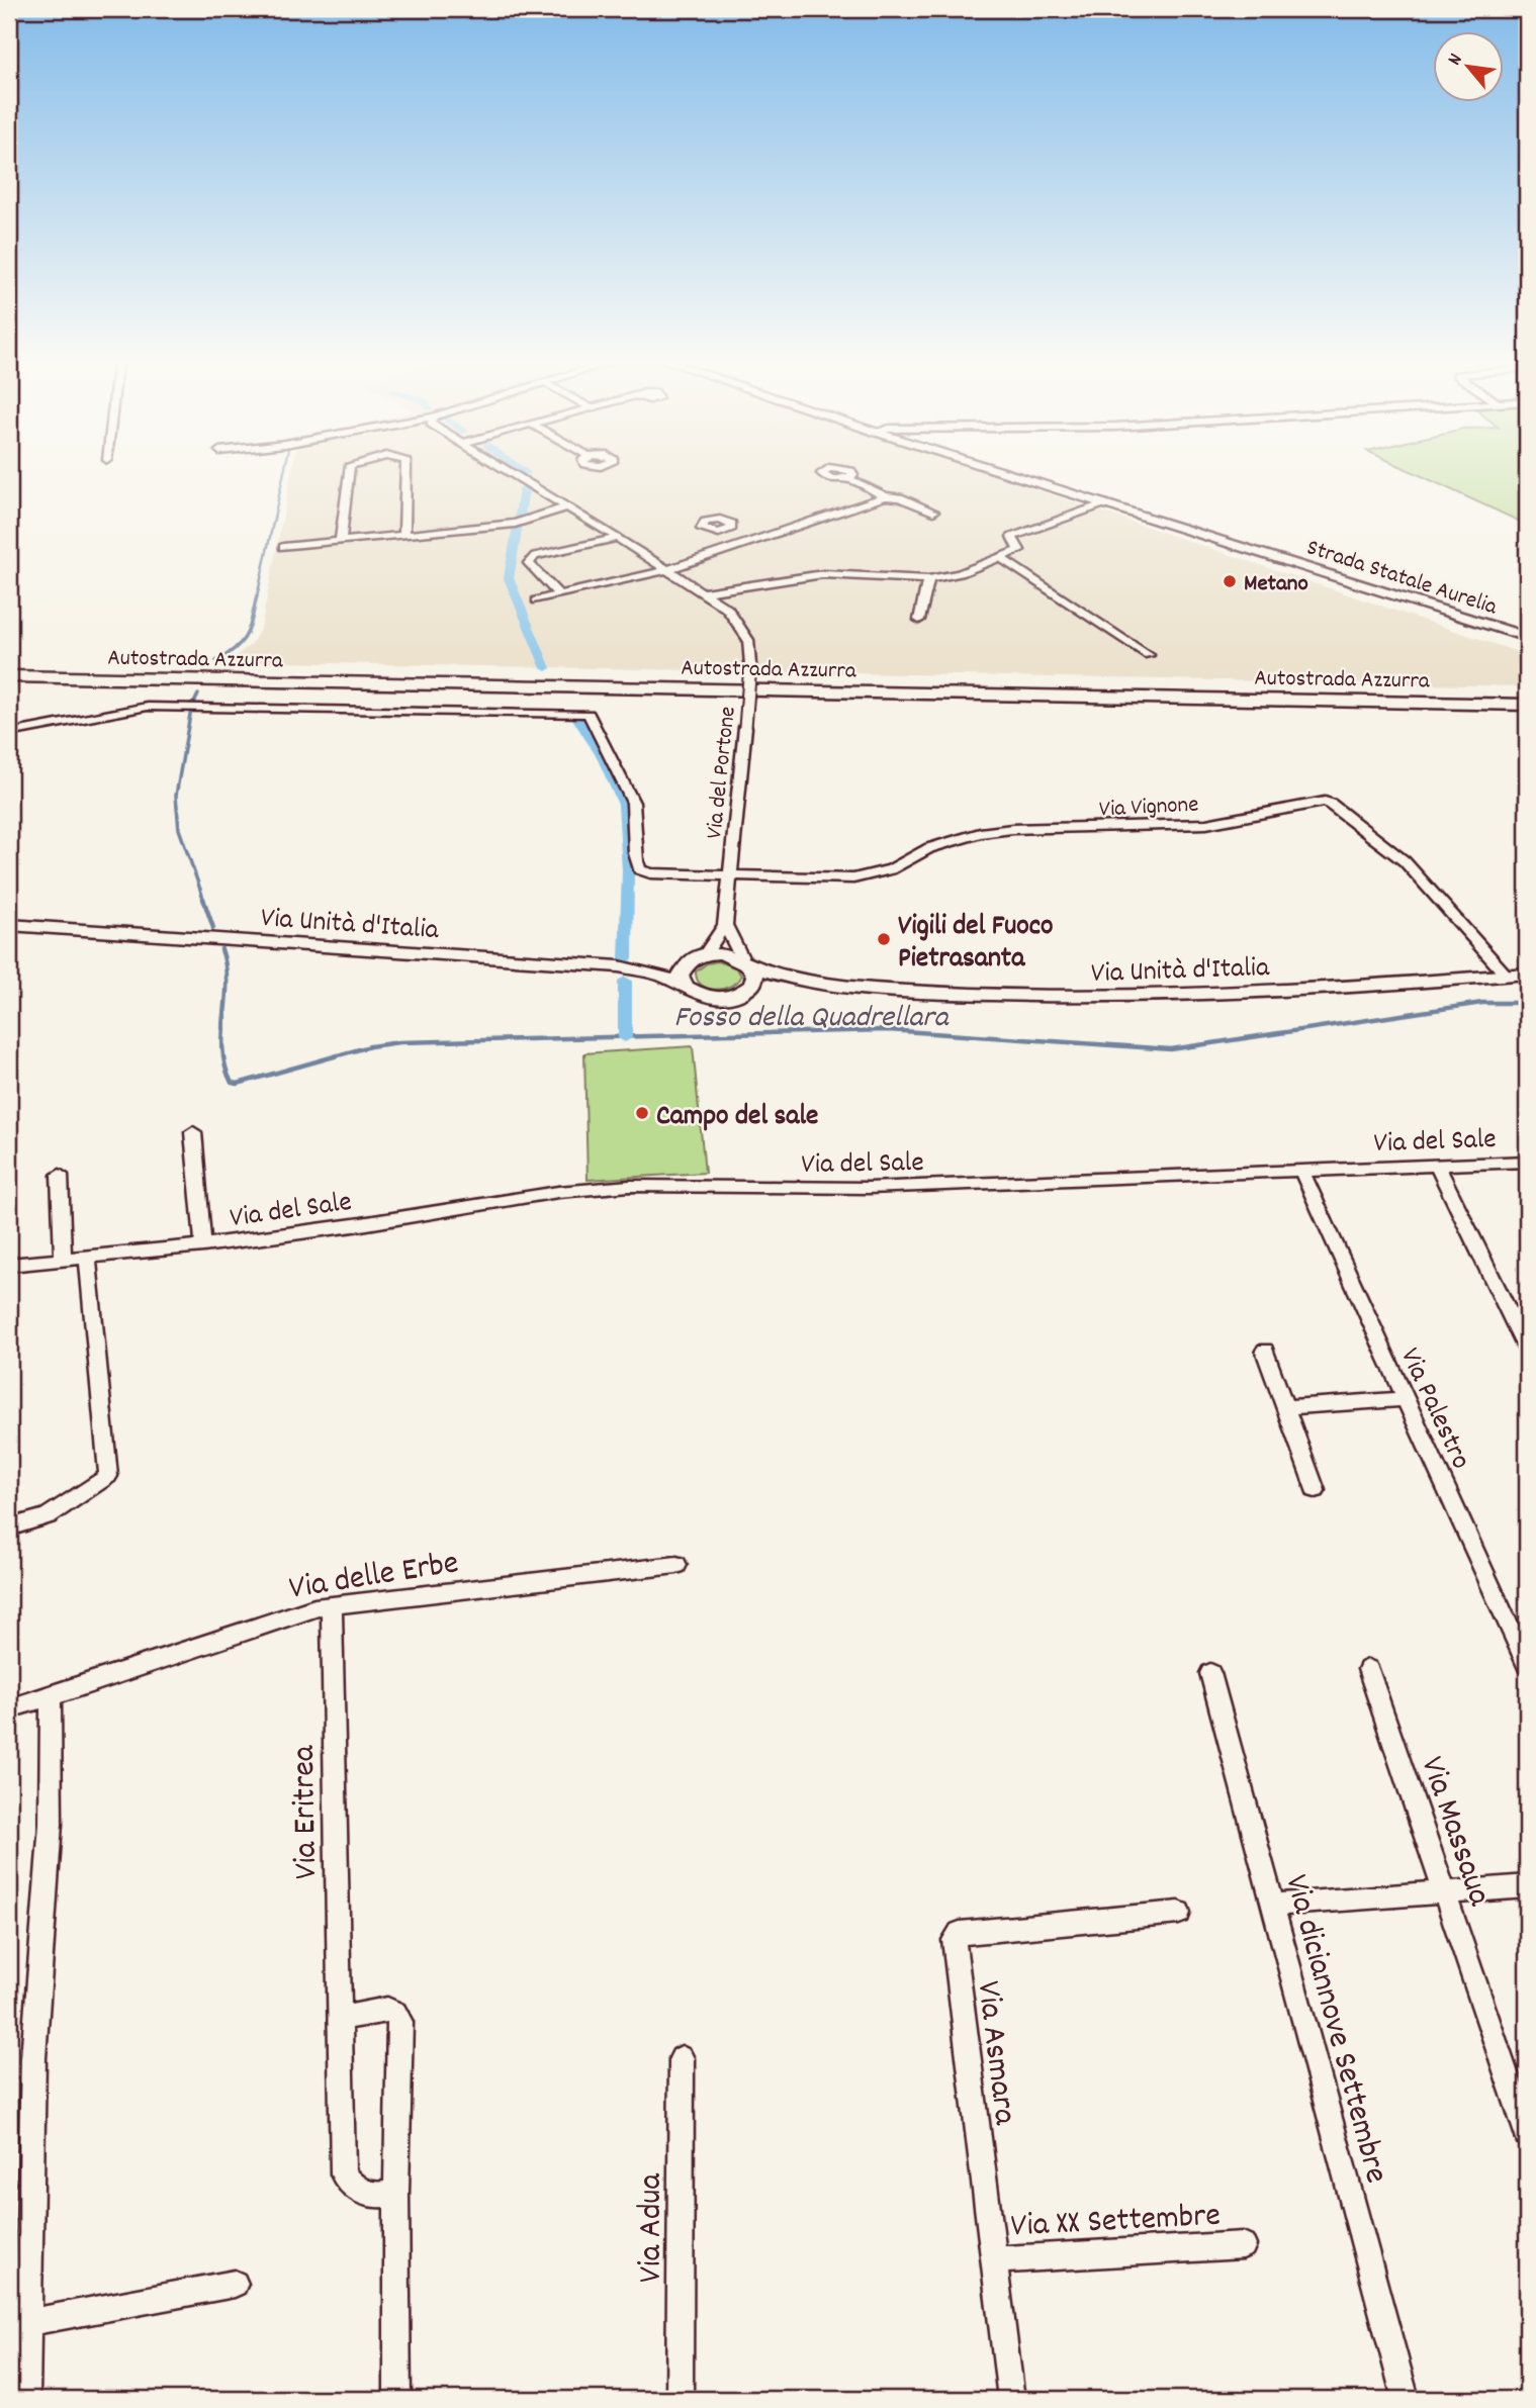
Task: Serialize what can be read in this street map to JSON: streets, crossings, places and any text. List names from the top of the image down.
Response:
{
  "streets": {
    "highway": ["Autostrada Azzurra"],
    "main road": ["Strada Statale Aurelia", "Via Unità d'Italia"],
    "street": [
      "Via del Portone",
      "Via Vignone",
      "Via del Sale",
      "Via Palestro",
      "Via delle Erbe",
      "Via Eritrea",
      "Via Massaua",
      "Via diciannove Settembre",
      "Via Asmara",
      "Via XX Settembre",
      "Via Adua"
    ]
  },
  "crossings": [
    ["Via del Portone", "Via Vignone"],
    ["Via del Portone", "Via Unità d'Italia"],
    ["Via Vignone", "Via Unità d'Italia"],
    ["Via del Sale", "Via Palestro"],
    ["Via delle Erbe", "Via Eritrea"],
    ["Via Asmara", "Via XX Settembre"]
  ],
  "water": ["Fosso della Quadrellara"],
  "places": ["Metano", "Vigili del Fuoco Pietrasanta", "Campo del sale"],
  "north": "top left"
}
